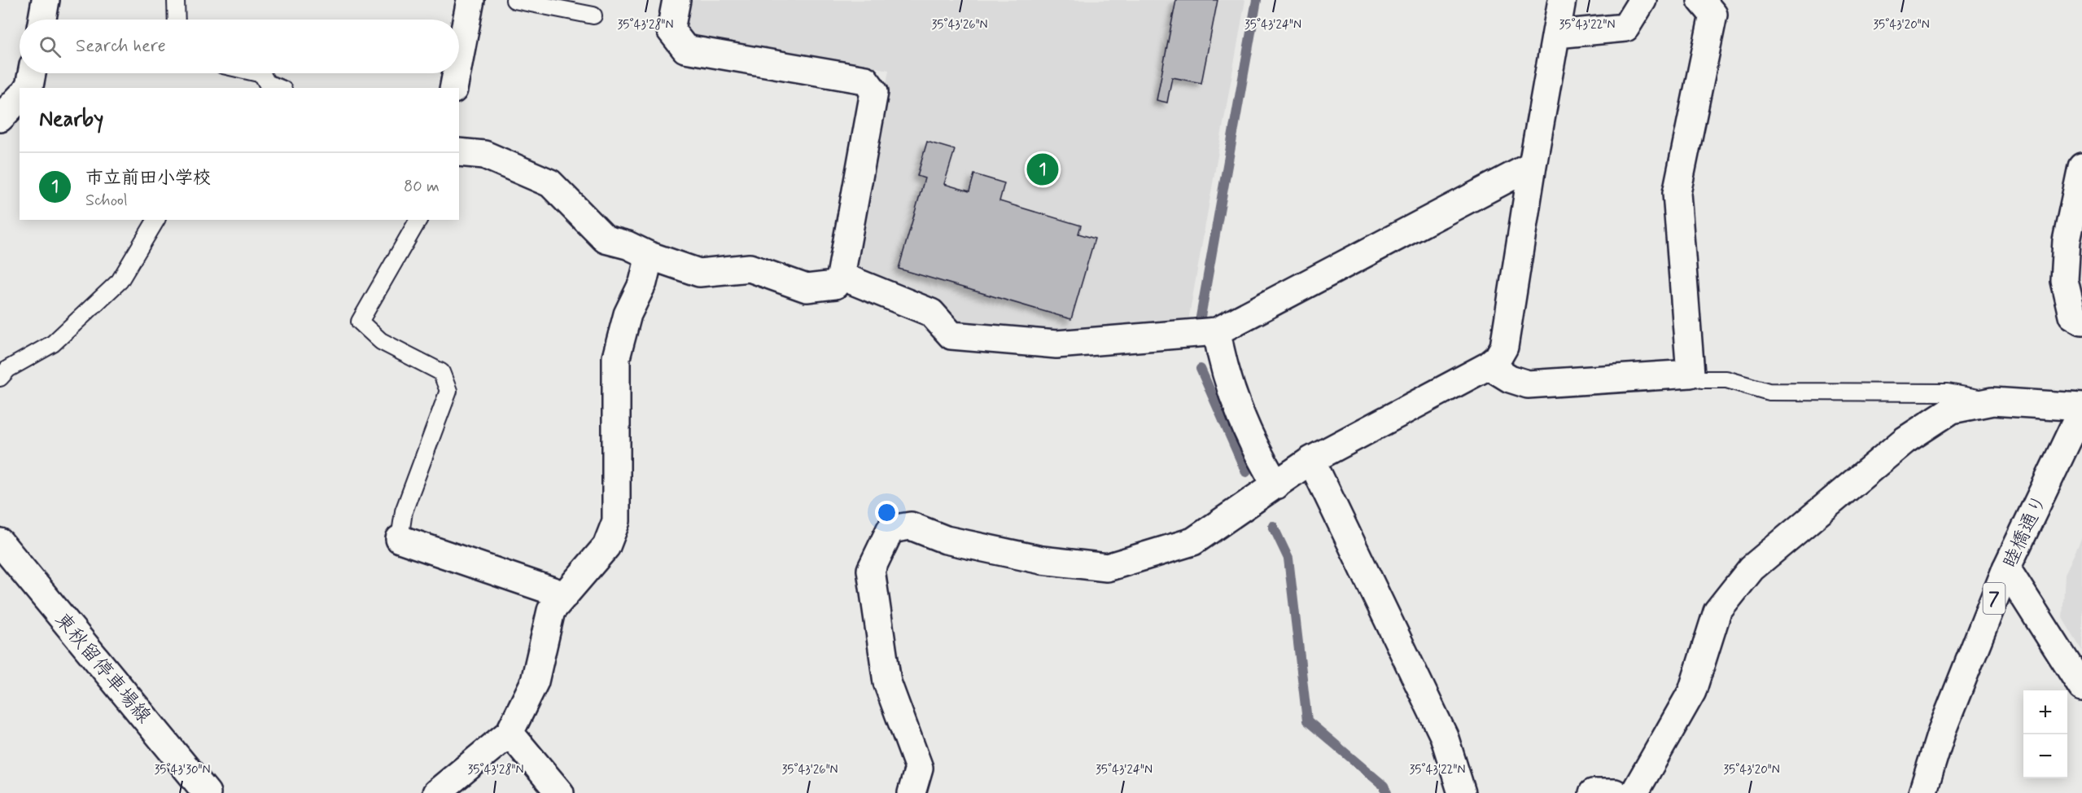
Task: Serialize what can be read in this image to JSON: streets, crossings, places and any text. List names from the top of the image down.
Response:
{
  "streets": {
    "street": ["睦橋通り", "7", "東秋留停車場線"]
  },
  "page": {
    "search": "Search here",
    "heading": "Nearby",
    "pins": "1",
    "list": [
      {
        "mark": "1",
        "name": "市立前田小学校",
        "note": "School",
        "value": "80 m"
      }
    ],
    "map_buttons": ["+", "−"]
  },
  "coordinates": [
    "35°43'28\"N",
    "35°43'26\"N",
    "35°43'24\"N",
    "35°43'22\"N",
    "35°43'20\"N",
    "35°43'30\"N"
  ]
}
